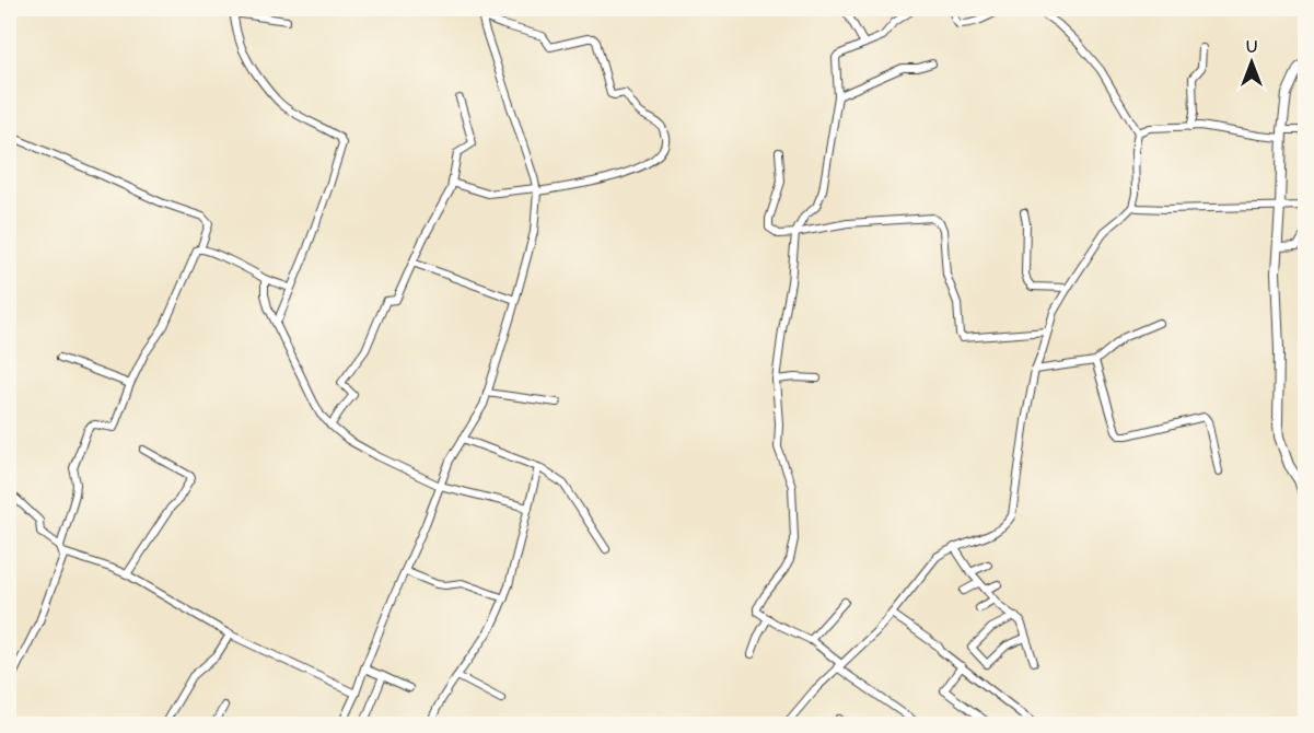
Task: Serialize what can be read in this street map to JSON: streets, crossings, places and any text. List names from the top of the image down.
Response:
{
  "north": "top"
}
